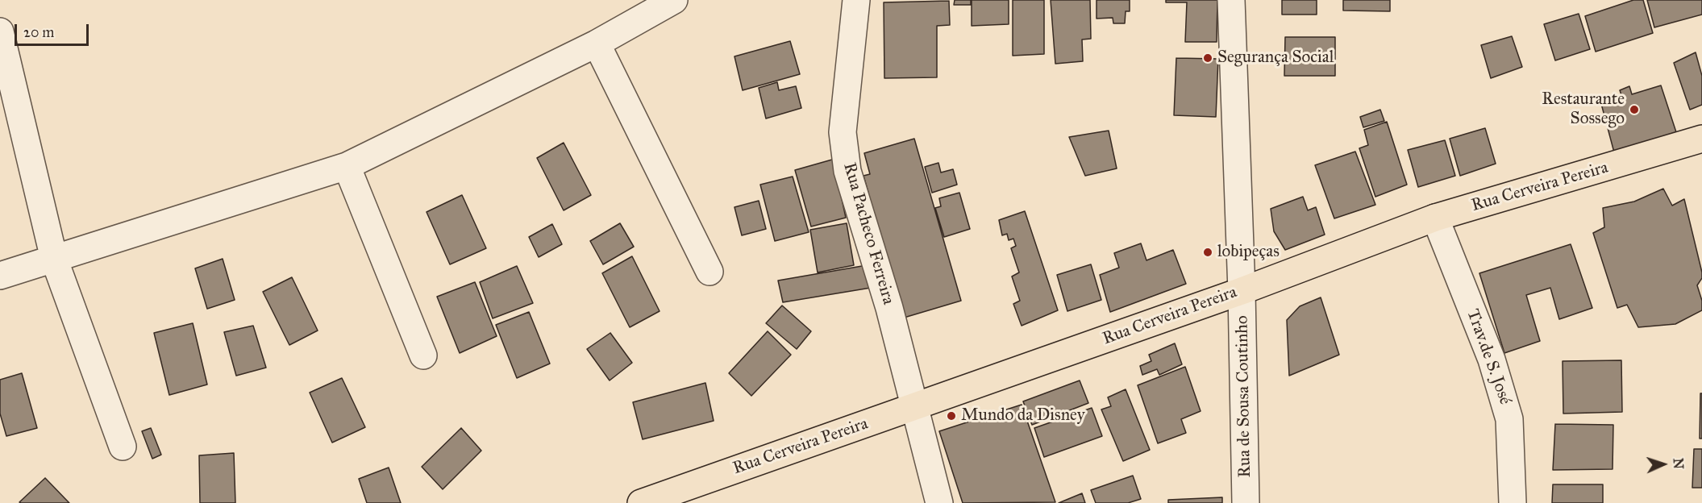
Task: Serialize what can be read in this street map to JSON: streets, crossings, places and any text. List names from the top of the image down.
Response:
{
  "streets": {
    "main road": ["Rua Cerveira Pereira"],
    "street": ["Rua Pacheco Ferreira", "Trav.de S. José", "Rua de Sousa Coutinho"]
  },
  "crossings": [
    ["Rua Cerveira Pereira", "Rua Pacheco Ferreira"],
    ["Rua Cerveira Pereira", "Trav.de S. José"],
    ["Rua Cerveira Pereira", "Rua de Sousa Coutinho"]
  ],
  "places": [
    "Segurança Social",
    "Restaurante Sossego",
    "lobipeças",
    "Mundo da Disney"
  ],
  "scale_bar": "20 m",
  "north": "right"
}
